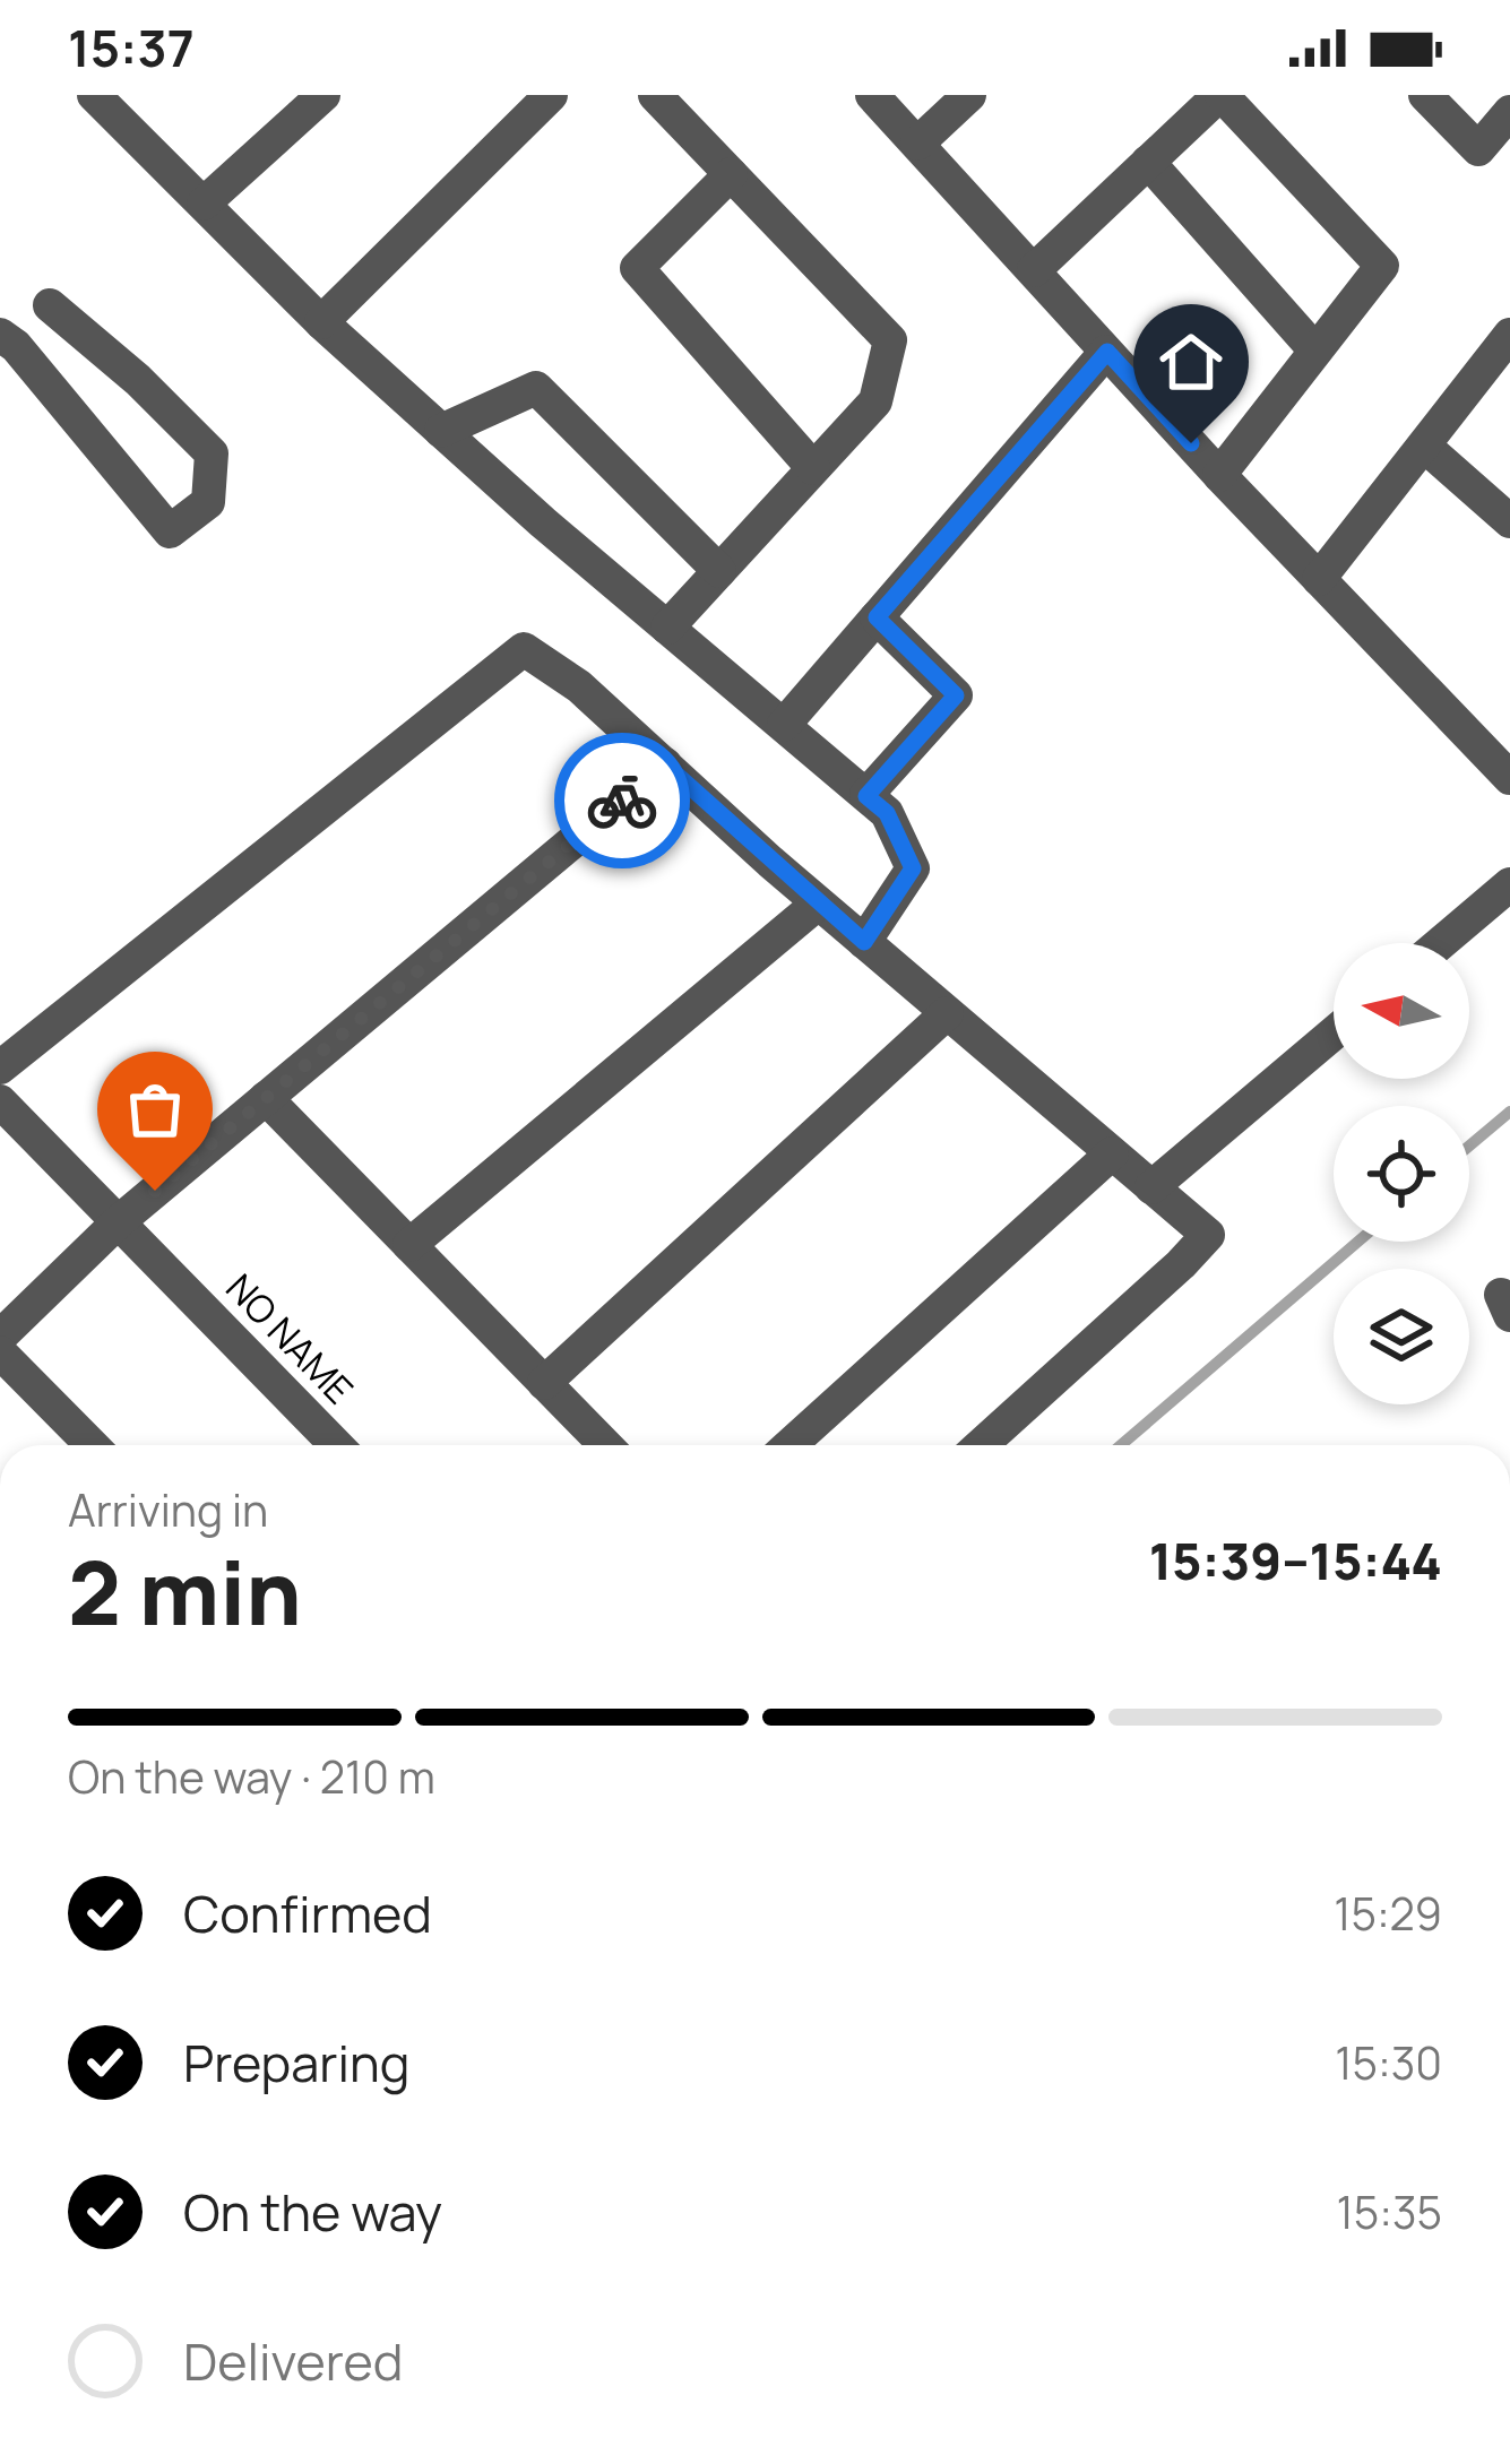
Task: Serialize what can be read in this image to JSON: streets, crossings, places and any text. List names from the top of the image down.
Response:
{
  "streets": {
    "street": ["NO NAME"]
  },
  "north": "left",
  "page": {
    "status": "15:37",
    "heading": ["2 min", "Arriving in", "15:39–15:44"],
    "bar": "On the way · 210 m",
    "list": [
      ["Confirmed", "15:29"],
      ["Preparing", "15:30"],
      ["On the way", "15:35"],
      "Delivered"
    ]
  }
}
